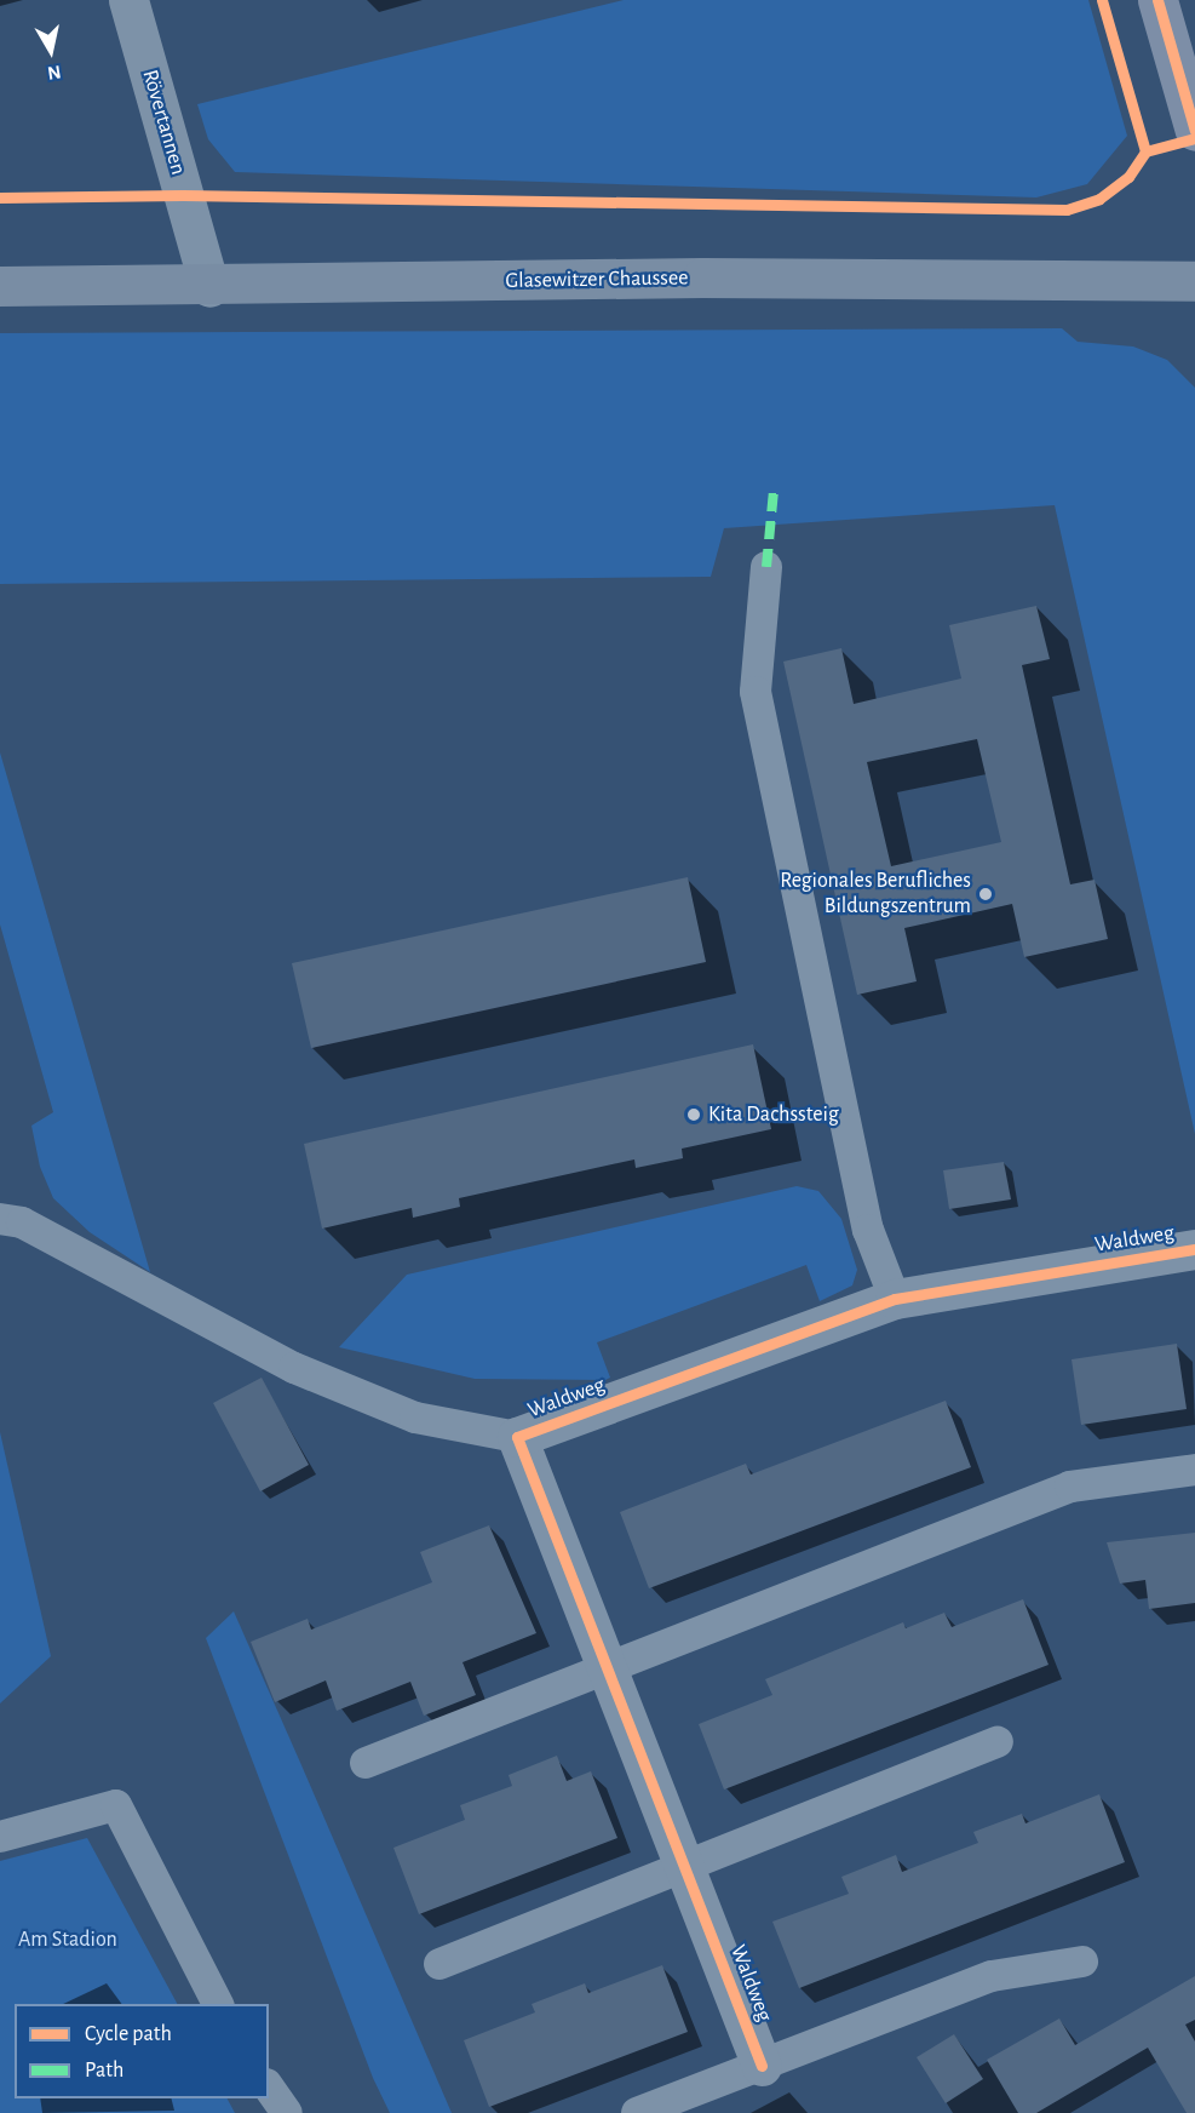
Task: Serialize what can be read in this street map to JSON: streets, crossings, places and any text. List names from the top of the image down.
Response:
{
  "streets": {
    "main road": ["Glasewitzer Chaussee"],
    "street": ["Rövertannen", "Waldweg"]
  },
  "crossings": [
    ["Rövertannen", "Glasewitzer Chaussee"]
  ],
  "parks": ["Am Stadion"],
  "places": ["Regionales Berufliches Bildungszentrum", "Kita Dachssteig"],
  "legend": ["Cycle path", "Path"],
  "north": "bottom"
}
